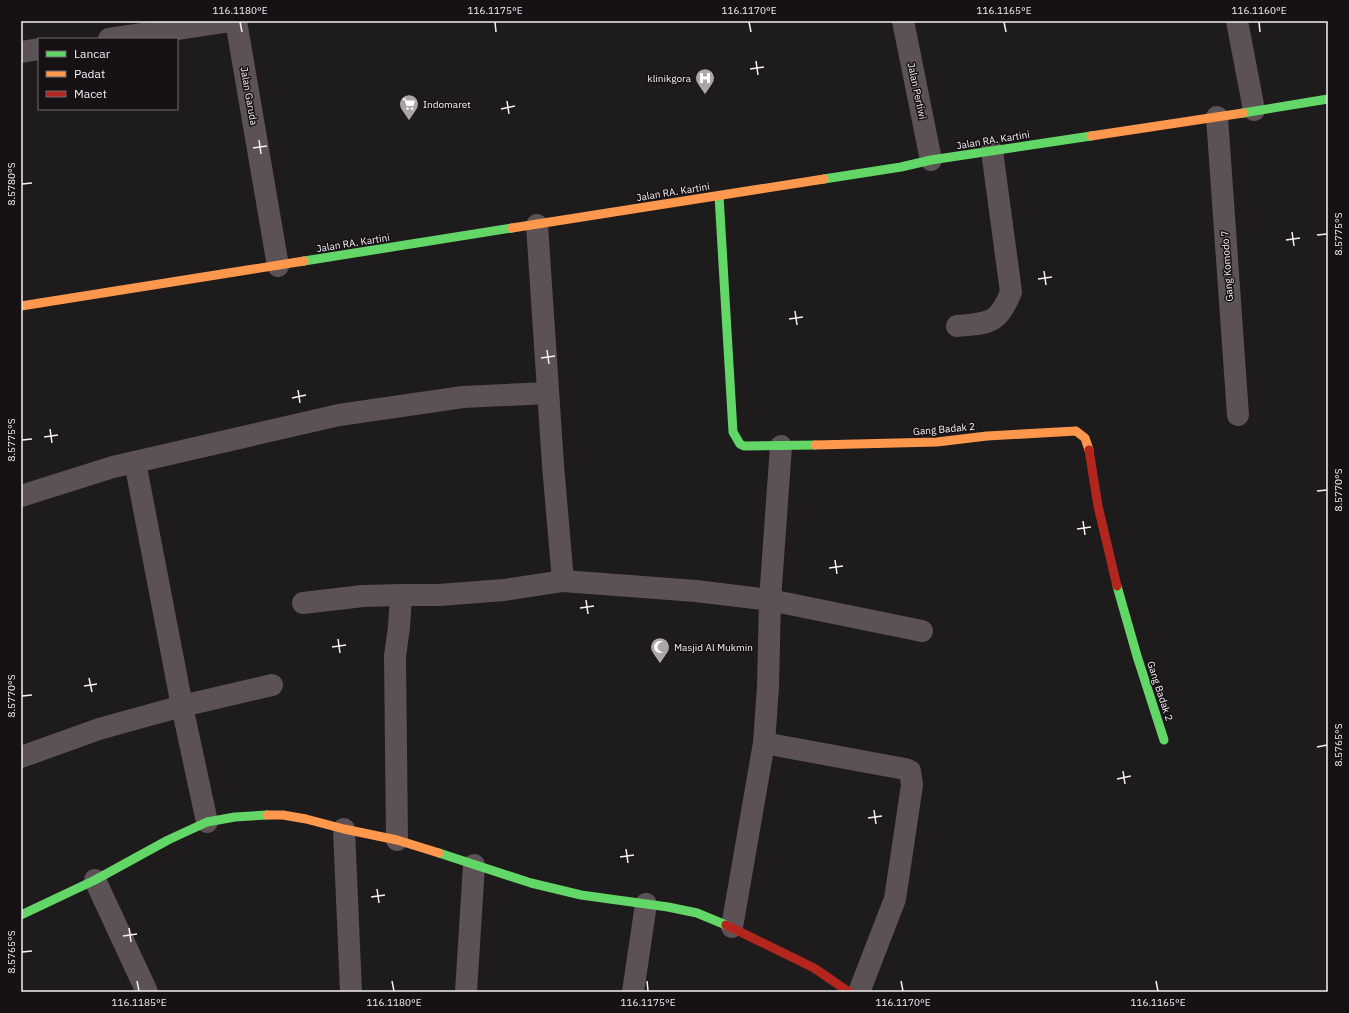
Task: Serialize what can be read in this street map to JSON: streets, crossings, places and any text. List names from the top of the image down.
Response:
{
  "streets": {
    "street": [
      "Jalan Pertiwi",
      "Jalan Garuda",
      "Jalan RA. Kartini",
      "Gang Komodo 7",
      "Gang Badak 2"
    ]
  },
  "crossings": [
    ["Jalan Pertiwi", "Jalan RA. Kartini"],
    ["Jalan Garuda", "Jalan RA. Kartini"],
    ["Jalan RA. Kartini", "Gang Komodo 7"],
    ["Jalan RA. Kartini", "Gang Badak 2"]
  ],
  "places": {
    "hospital": ["klinikgora"],
    "supermarket": ["Indomaret"],
    "mosque": ["Masjid Al Mukmin"]
  },
  "legend": ["Lancar", "Padat", "Macet"],
  "coordinates": [
    "116.1180°E",
    "116.1175°E",
    "116.1170°E",
    "116.1165°E",
    "116.1160°E",
    "8.5780°S",
    "8.5775°S",
    "8.5770°S",
    "8.5765°S",
    "116.1185°E"
  ]
}
